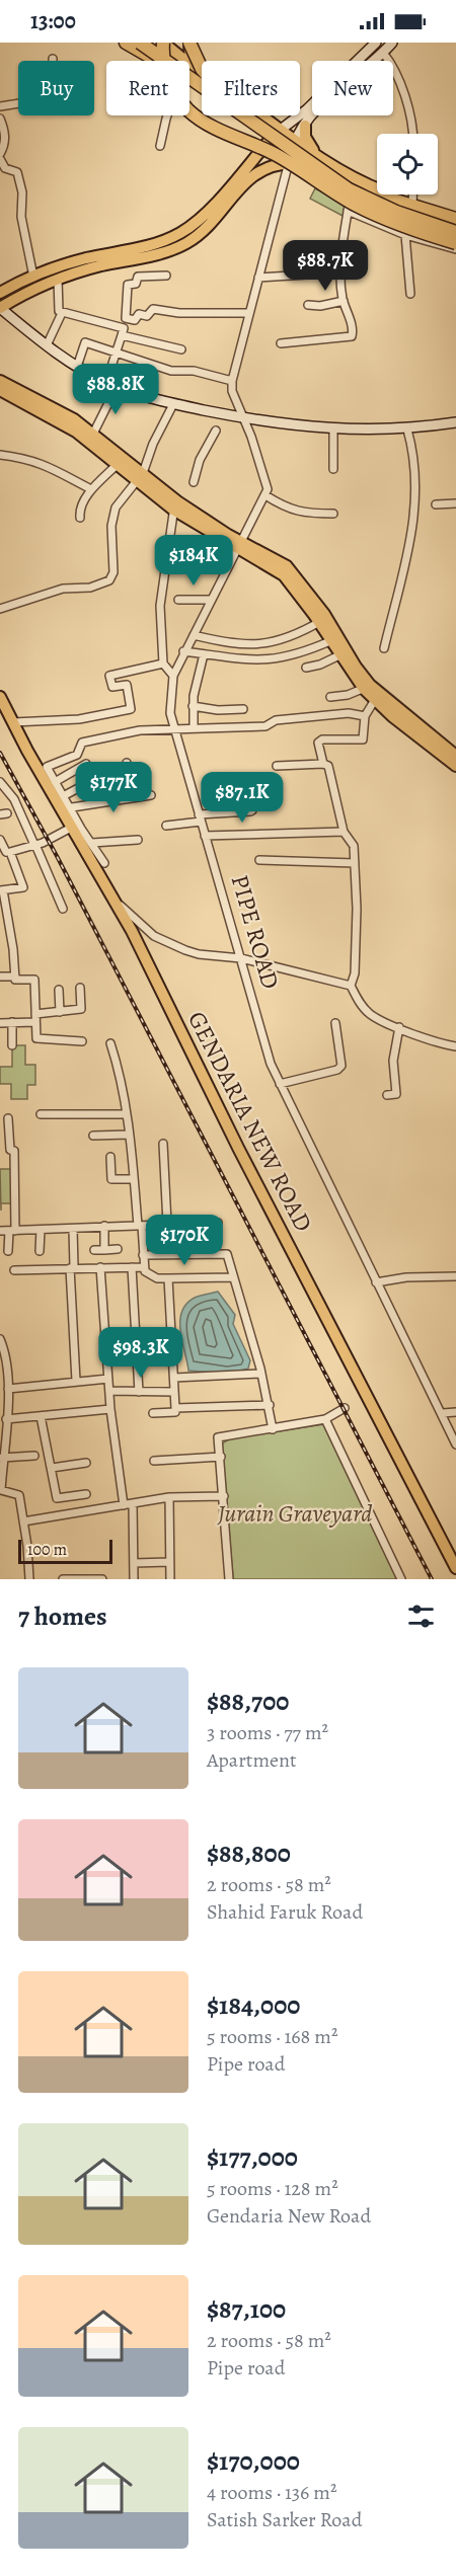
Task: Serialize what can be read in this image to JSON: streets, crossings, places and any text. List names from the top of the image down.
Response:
{
  "streets": {
    "main road": ["GENDARIA NEW ROAD"],
    "street": ["PIPE ROAD"]
  },
  "parks": ["Jurain Graveyard"],
  "scale_bar": "100 m",
  "page": {
    "status": "13:00",
    "chip": [
      "Buy",
      "Rent",
      "Filters",
      "New"
    ],
    "price": [
      "$88.7K",
      "$88.8K",
      "$184K",
      "$177K",
      "$87.1K",
      "$170K",
      "$98.3K"
    ],
    "scale": "100 m",
    "heading": "7 homes",
    "list": [
      {
        "name": "$88,700",
        "note": "3 rooms · 77 m² · Apartment"
      },
      {
        "name": "$88,800",
        "note": "2 rooms · 58 m² · Shahid Faruk Road"
      },
      {
        "name": "$184,000",
        "note": "5 rooms · 168 m² · Pipe road"
      },
      {
        "name": "$177,000",
        "note": "5 rooms · 128 m² · Gendaria New Road"
      },
      {
        "name": "$87,100",
        "note": "2 rooms · 58 m² · Pipe road"
      },
      {
        "name": "$170,000",
        "note": "4 rooms · 136 m² · Satish Sarker Road"
      }
    ]
  }
}
